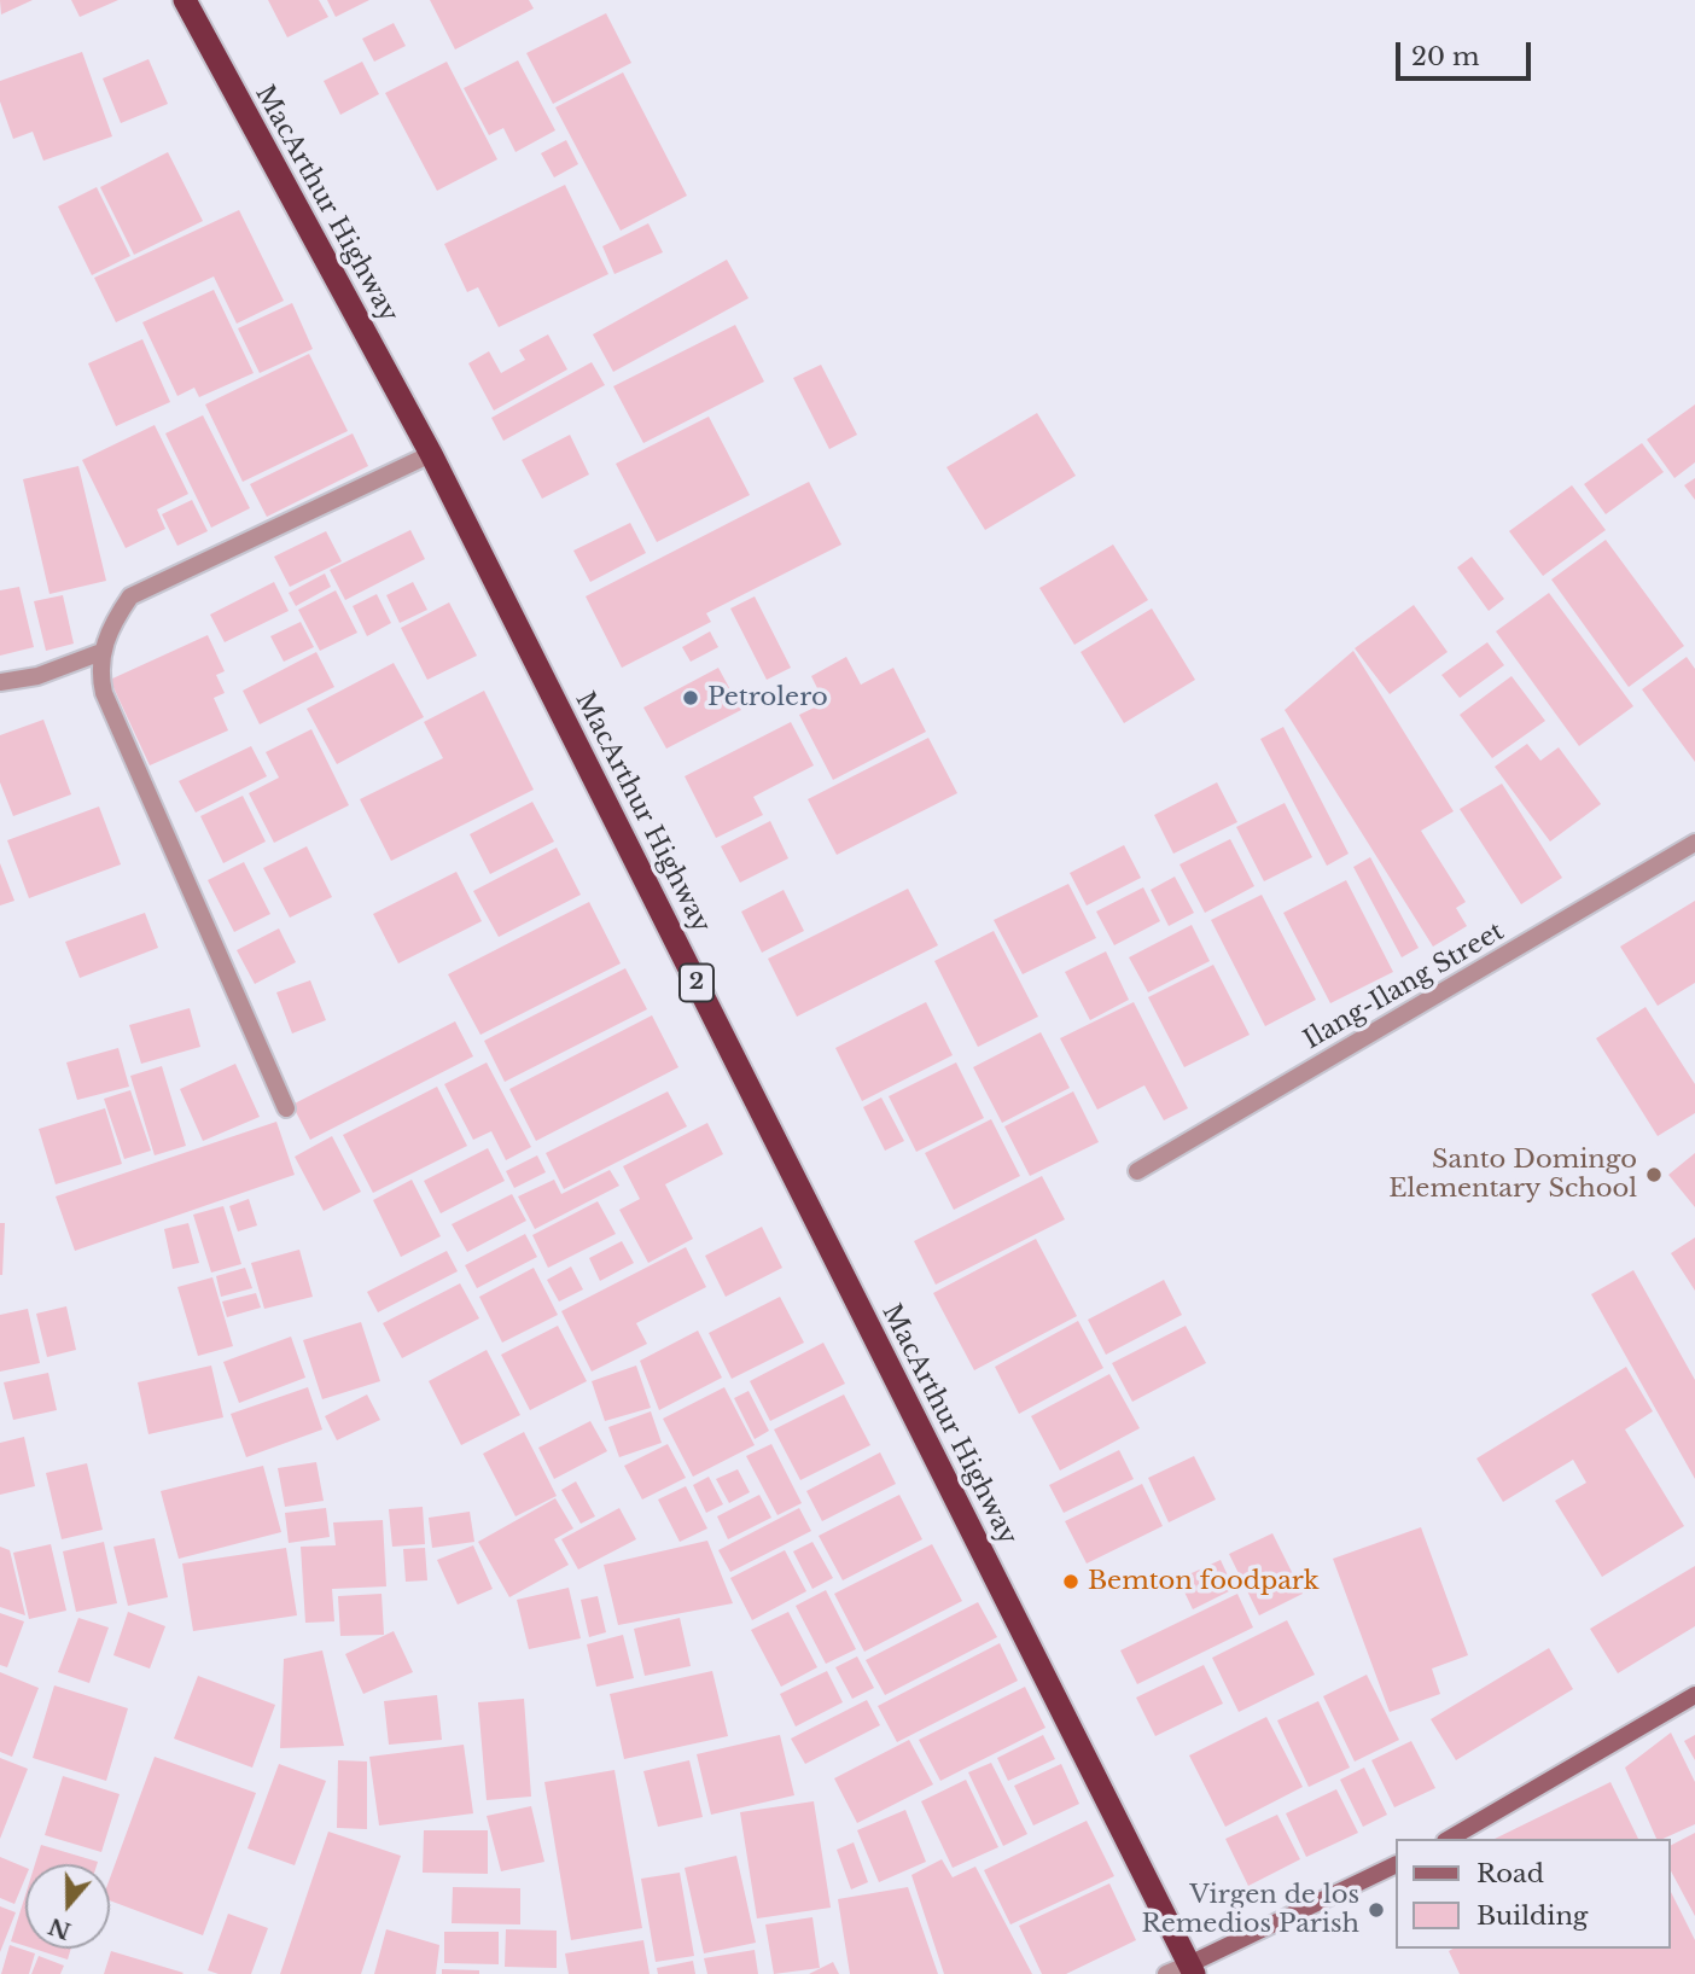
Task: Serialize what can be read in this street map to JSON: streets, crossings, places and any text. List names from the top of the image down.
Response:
{
  "streets": {
    "highway": ["MacArthur Highway", "2"],
    "street": ["Ilang-Ilang Street"]
  },
  "places": [
    "Petrolero",
    "Santo Domingo Elementary School",
    "Bemton foodpark",
    "Virgen de los Remedios Parish"
  ],
  "legend": ["Road", "Building"],
  "scale_bar": "20 m",
  "north": "bottom"
}
